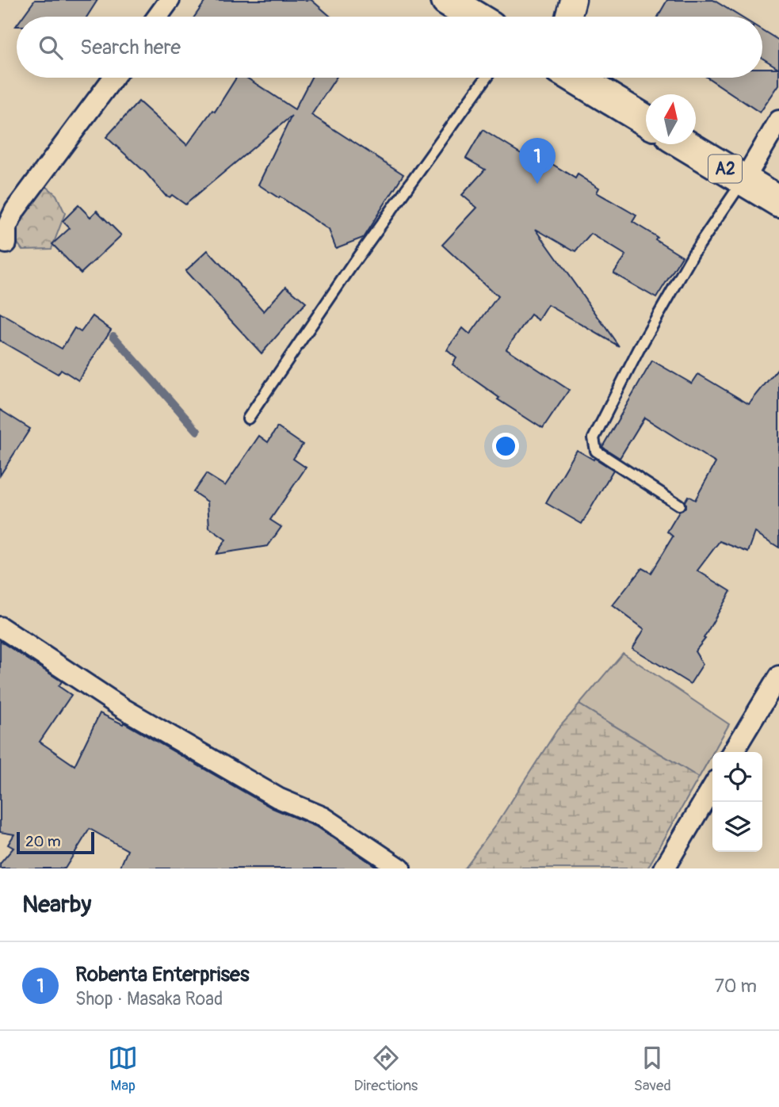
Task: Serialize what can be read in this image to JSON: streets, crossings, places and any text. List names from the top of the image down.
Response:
{
  "streets": {
    "main road": ["A2"]
  },
  "scale_bar": "20 m",
  "north": "top",
  "page": {
    "search": "Search here",
    "pins": "1",
    "scale": "20 m",
    "heading": "Nearby",
    "list": [
      {
        "mark": "1",
        "name": "Robenta Enterprises",
        "note": "Shop · Masaka Road",
        "value": "70 m"
      }
    ],
    "nav": ["Map", "Directions", "Saved"]
  }
}
